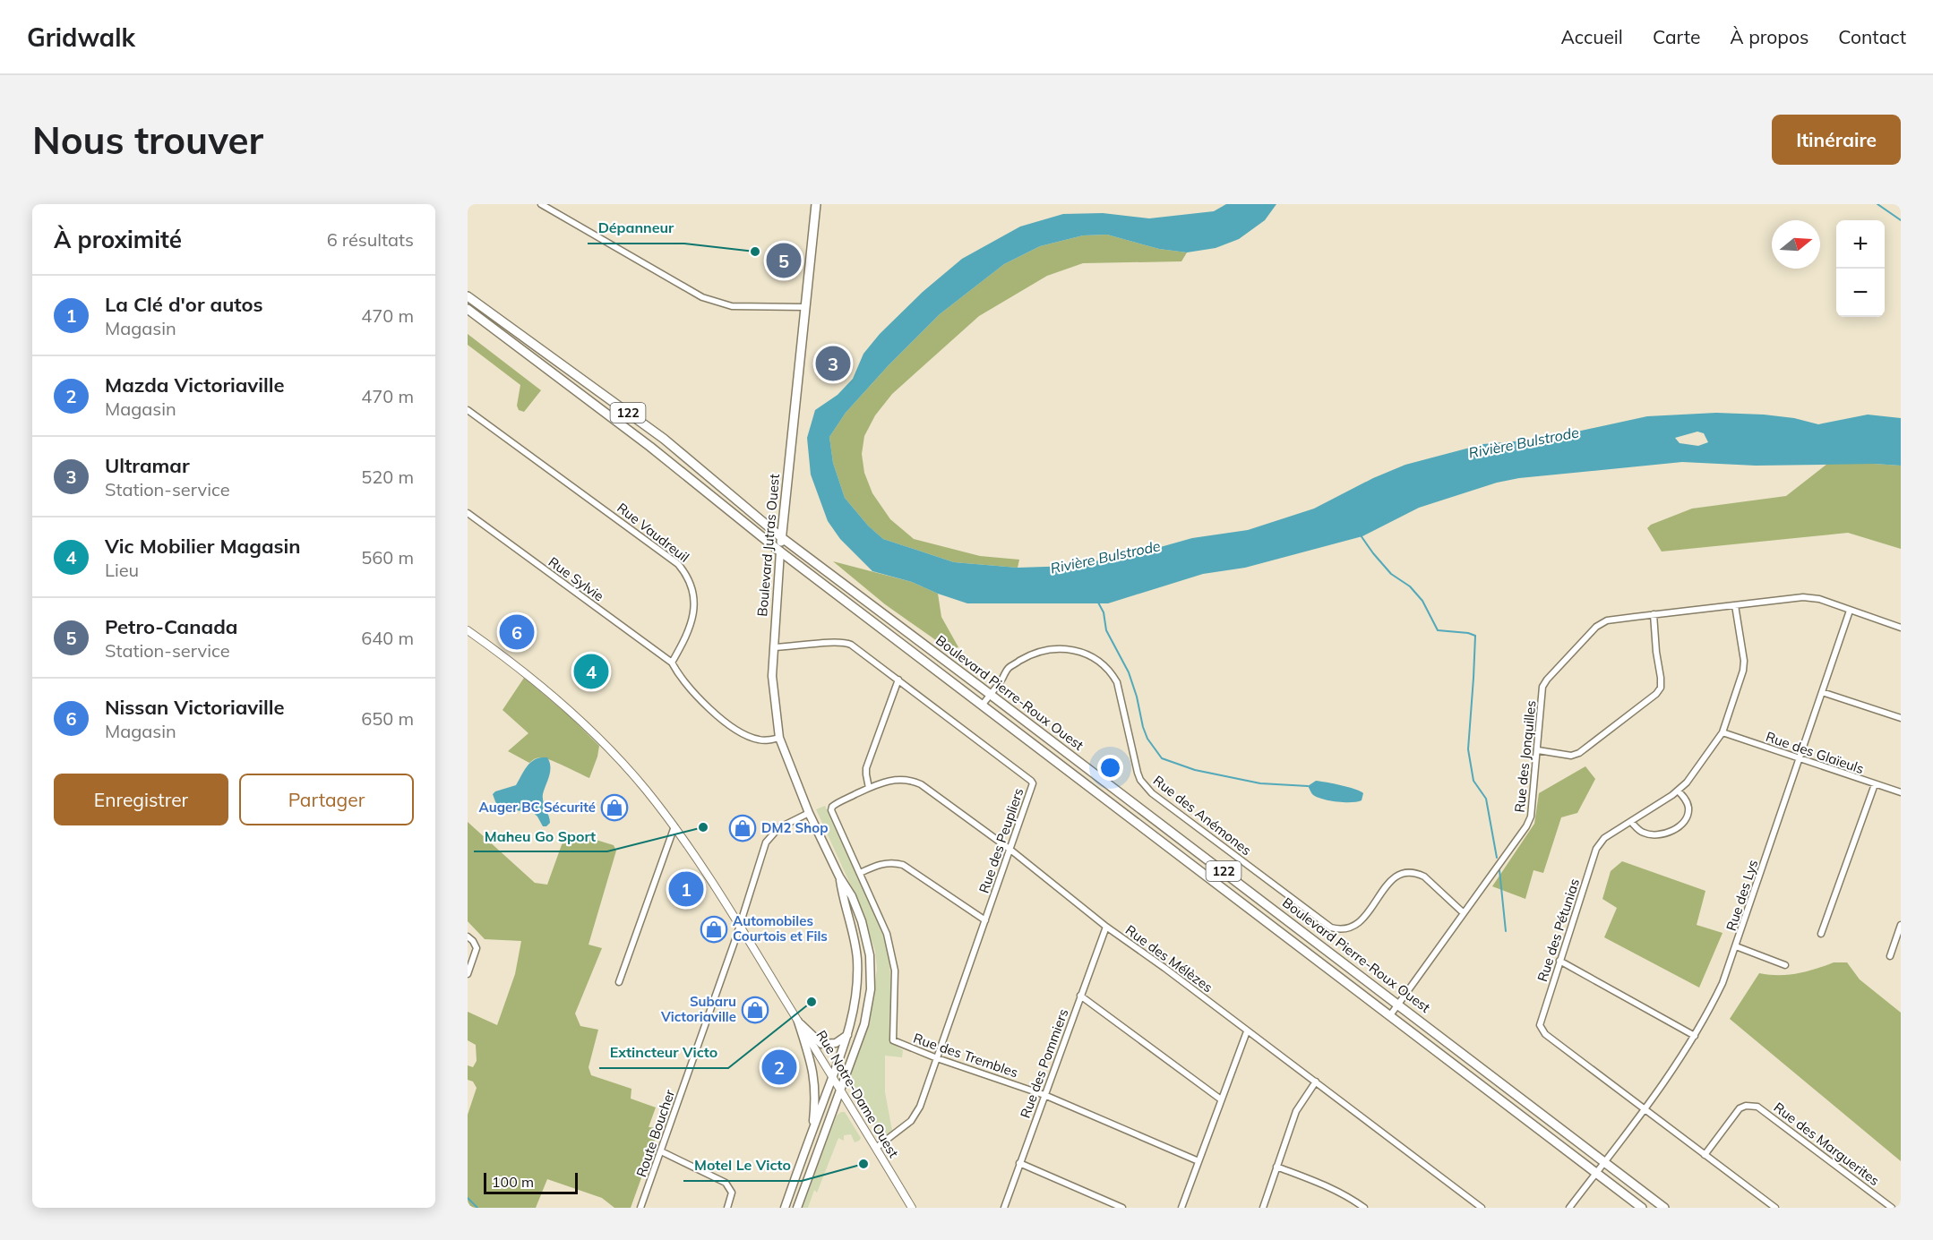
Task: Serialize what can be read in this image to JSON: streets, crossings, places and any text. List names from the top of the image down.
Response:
{
  "streets": {
    "main road": ["122", "Boulevard Jutras Ouest", "Boulevard Pierre-Roux Ouest"],
    "street": [
      "Rue Vaudreuil",
      "Rue Sylvie",
      "Rue des Glaïeuls",
      "Rue des Jonquilles",
      "Rue des Anémones",
      "Rue des Peupliers",
      "Rue des Lys",
      "Rue des Pétunias",
      "Rue des Mélèzes",
      "Rue des Trembles",
      "Rue des Pommiers",
      "Rue Notre-Dame Ouest",
      "Route Boucher",
      "Rue des Marguerites"
    ]
  },
  "crossings": [
    ["Rue Vaudreuil", "Rue Sylvie"],
    ["Boulevard Jutras Ouest", "Boulevard Pierre-Roux Ouest"],
    ["Boulevard Jutras Ouest", "Rue des Peupliers"],
    ["Boulevard Jutras Ouest", "Rue Notre-Dame Ouest"],
    ["Boulevard Jutras Ouest", "Route Boucher"],
    ["Boulevard Pierre-Roux Ouest", "Rue des Jonquilles"],
    ["Boulevard Pierre-Roux Ouest", "Rue des Anémones"],
    ["Boulevard Pierre-Roux Ouest", "Rue des Lys"],
    ["Rue des Glaïeuls", "Rue des Lys"],
    ["Rue des Glaïeuls", "Rue des Pétunias"],
    ["Rue des Jonquilles", "Rue des Anémones"],
    ["Rue des Jonquilles", "Rue des Lys"],
    ["Rue des Jonquilles", "Rue des Pétunias"],
    ["Rue des Peupliers", "Rue des Mélèzes"],
    ["Rue des Peupliers", "Rue des Trembles"],
    ["Rue des Peupliers", "Rue Notre-Dame Ouest"],
    ["Rue des Lys", "Rue des Pétunias"],
    ["Rue des Pétunias", "Rue des Marguerites"],
    ["Rue des Mélèzes", "Rue des Trembles"],
    ["Rue des Mélèzes", "Rue des Pommiers"],
    ["Rue des Trembles", "Rue des Pommiers"],
    ["Rue Notre-Dame Ouest", "Route Boucher"]
  ],
  "water": ["Rivière Bulstrode"],
  "places": {
    "other": [
      "Dépanneur",
      "Maheu Go Sport",
      "Extincteur Victo",
      "Motel Le Victo"
    ],
    "shop": [
      "Auger BC Sécurité",
      "DM2 Shop",
      "Automobiles Courtois et Fils",
      "Subaru Victoriaville"
    ]
  },
  "scale_bar": "100 m",
  "north": "right",
  "page": {
    "header": "Gridwalk",
    "nav": [
      "Accueil",
      "Carte",
      "À propos",
      "Contact"
    ],
    "buttons": [
      "Itinéraire",
      ["Enregistrer", "Partager"]
    ],
    "title": "Nous trouver",
    "heading": ["À proximité", "6 résultats"],
    "map_buttons": ["+", "−"],
    "pins": [
      "5",
      "3",
      "6",
      "4",
      "1",
      "2"
    ],
    "list": [
      {
        "mark": "1",
        "name": "La Clé d'or autos",
        "note": "Magasin",
        "value": "470 m"
      },
      {
        "mark": "2",
        "name": "Mazda Victoriaville",
        "note": "Magasin",
        "value": "470 m"
      },
      {
        "mark": "3",
        "name": "Ultramar",
        "note": "Station-service",
        "value": "520 m"
      },
      {
        "mark": "4",
        "name": "Vic Mobilier Magasin",
        "note": "Lieu",
        "value": "560 m"
      },
      {
        "mark": "5",
        "name": "Petro-Canada",
        "note": "Station-service",
        "value": "640 m"
      },
      {
        "mark": "6",
        "name": "Nissan Victoriaville",
        "note": "Magasin",
        "value": "650 m"
      }
    ],
    "scale": "100 m"
  }
}
